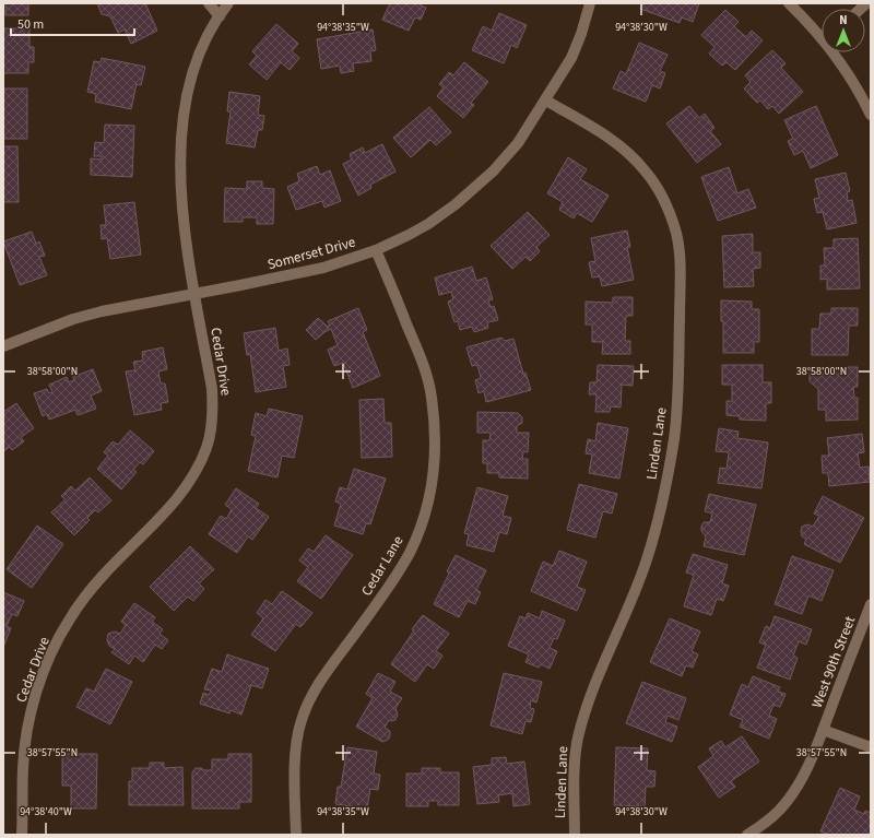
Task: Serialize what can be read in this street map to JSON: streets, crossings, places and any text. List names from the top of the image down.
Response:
{
  "streets": {
    "street": [
      "Somerset Drive",
      "Cedar Drive",
      "Linden Lane",
      "Cedar Lane",
      "West 90th Street"
    ]
  },
  "crossings": [
    ["Somerset Drive", "Cedar Drive"],
    ["Somerset Drive", "Linden Lane"],
    ["Somerset Drive", "Cedar Lane"]
  ],
  "scale_bar": "50 m",
  "north": "top",
  "coordinates": [
    "94°38'35\"W",
    "94°38'30\"W",
    "38°58'00\"N",
    "38°57'55\"N",
    "94°38'40\"W"
  ]
}
